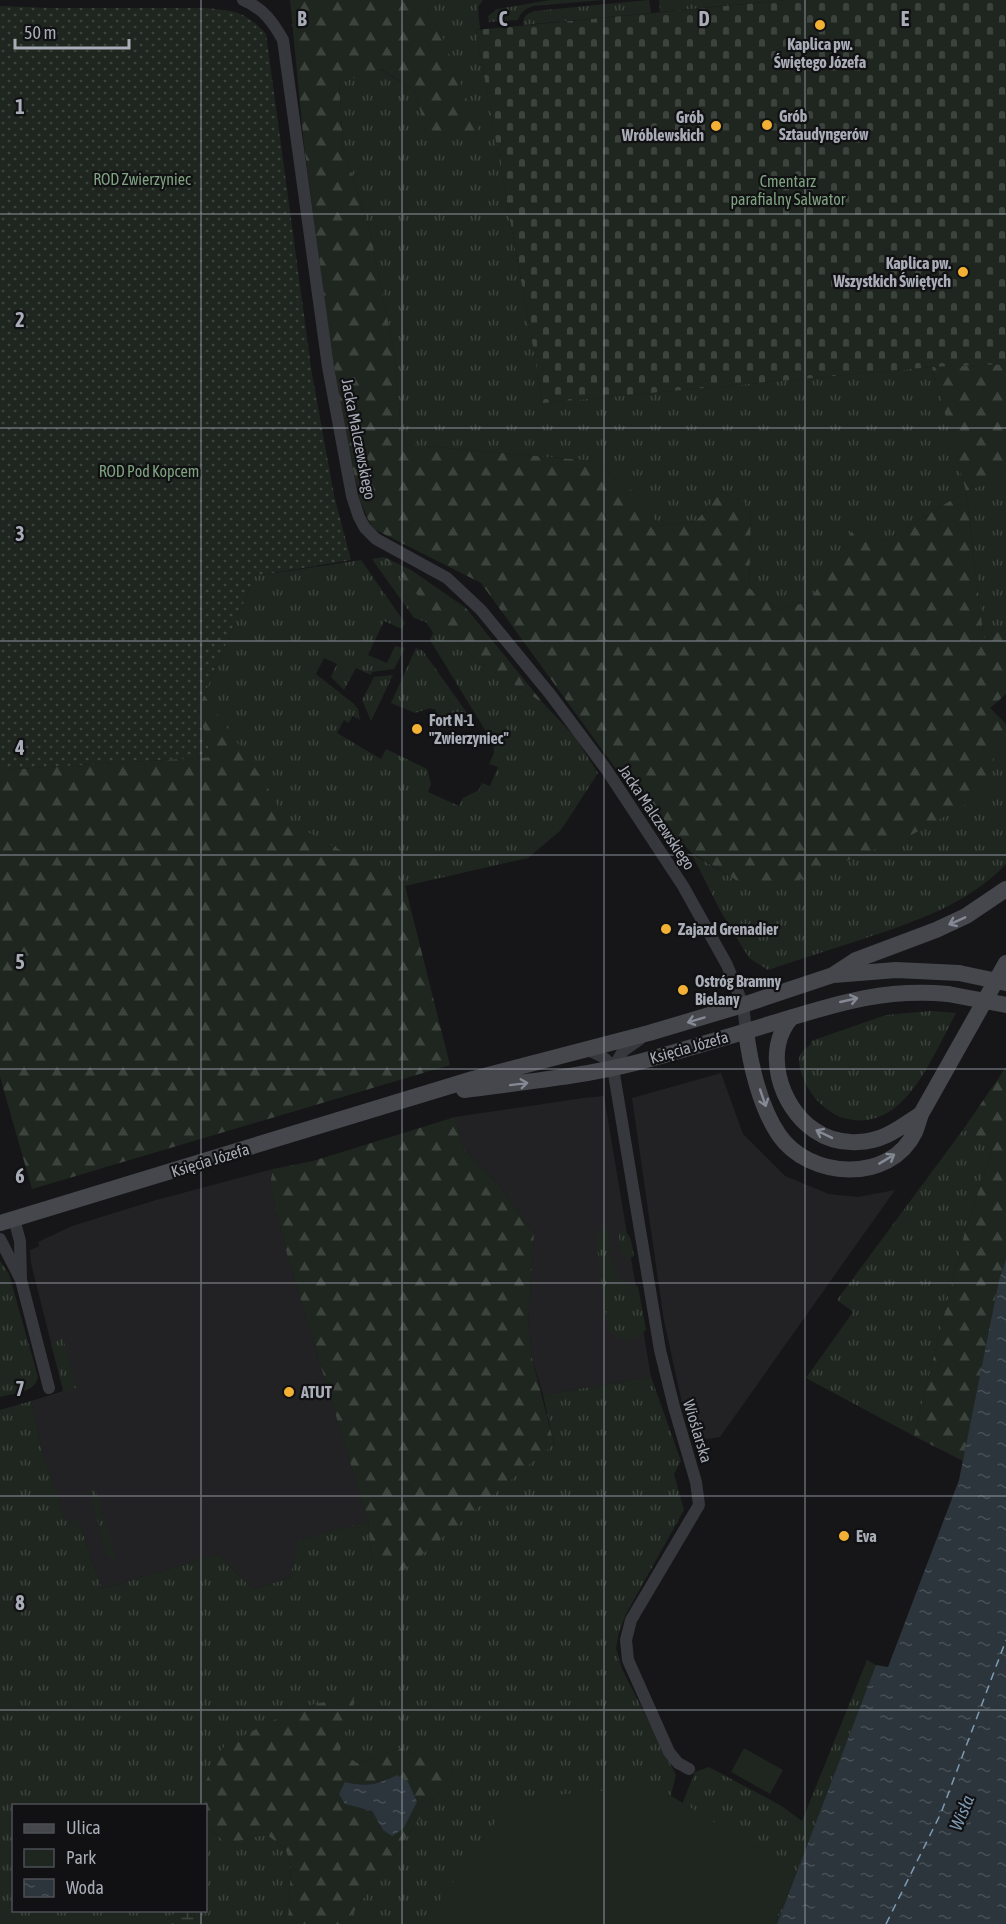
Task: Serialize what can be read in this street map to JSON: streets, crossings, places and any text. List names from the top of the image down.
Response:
{
  "streets": {
    "main road": ["Księcia Józefa"],
    "street": ["Jacka Malczewskiego", "Wioślarska"]
  },
  "crossings": [
    ["Jacka Malczewskiego", "Księcia Józefa"],
    ["Księcia Józefa", "Wioślarska"]
  ],
  "water": ["Wisła"],
  "parks": ["ROD Zwierzyniec", "Cmentarz parafialny Salwator", "ROD Pod Kopcem"],
  "places": [
    "Kaplica pw. Świętego Józefa",
    "Grób Sztaudyngerów",
    "Grób Wróblewskich",
    "Kaplica pw. Wszystkich Świętych",
    "Fort N-1 \"Zwierzyniec\"",
    "Zajazd Grenadier",
    "Ostróg Bramny Bielany",
    "ATUT",
    "Eva"
  ],
  "legend": ["Ulica", "Park", "Woda"],
  "scale_bar": "50 m",
  "grid": {
    "columns": [
      "B",
      "C",
      "D",
      "E"
    ],
    "rows": [
      "1",
      "2",
      "3",
      "4",
      "5",
      "6",
      "7",
      "8"
    ]
  }
}
